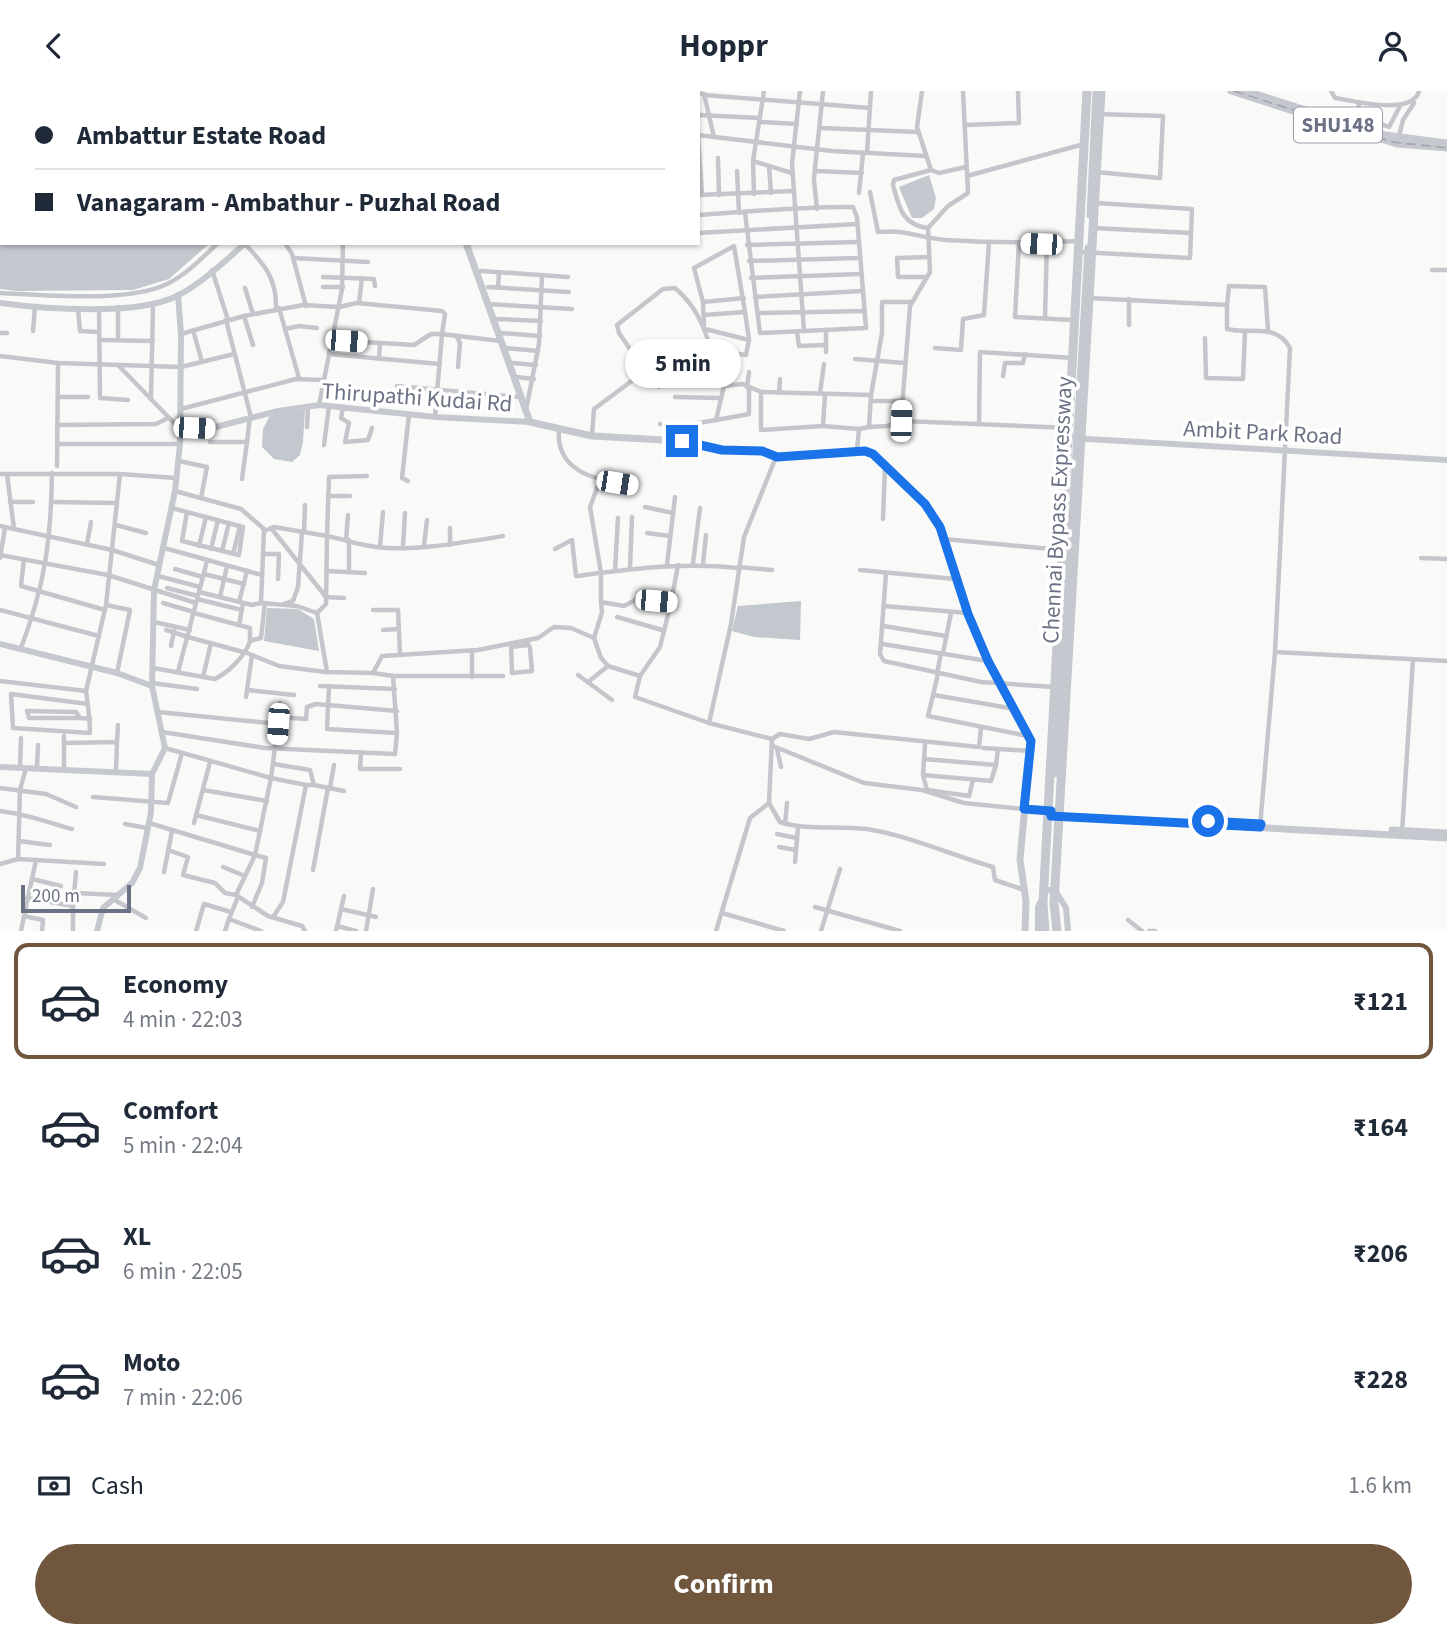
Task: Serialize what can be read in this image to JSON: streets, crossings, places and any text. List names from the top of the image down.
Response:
{
  "streets": {
    "highway": ["Chennai Bypass Expressway"],
    "main road": ["SHU148"],
    "street": ["Thirupathi Kudai Rd", "Ambit Park Road"]
  },
  "scale_bar": "200 m",
  "page": {
    "header": "Hoppr",
    "banner": ["Ambattur Estate Road", "Vanagaram - Ambathur - Puzhal Road"],
    "bubble": "5 min",
    "scale": "200 m",
    "list": [
      {
        "name": "Economy",
        "note": "4 min · 22:03",
        "value": "₹121"
      },
      {
        "name": "Comfort",
        "note": "5 min · 22:04",
        "value": "₹164"
      },
      {
        "name": "XL",
        "note": "6 min · 22:05",
        "value": "₹206"
      },
      {
        "name": "Moto",
        "note": "7 min · 22:06",
        "value": "₹228"
      }
    ],
    "pay": ["Cash", "1.6 km"],
    "buttons": "Confirm"
  }
}
